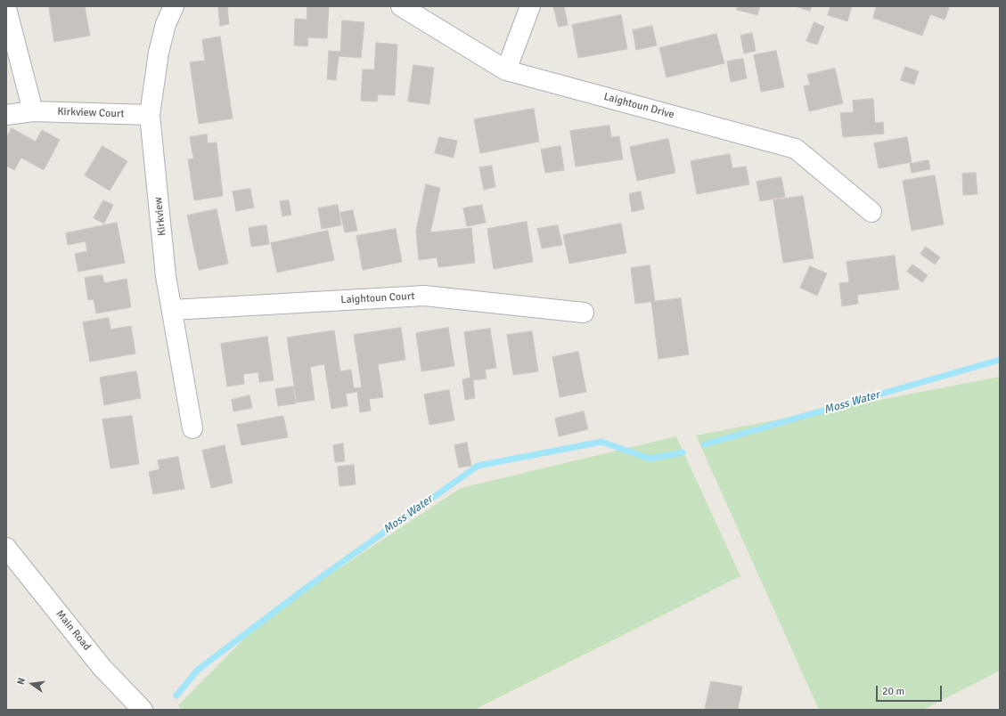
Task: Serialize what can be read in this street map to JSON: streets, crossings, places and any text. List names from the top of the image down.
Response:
{
  "streets": {
    "street": [
      "Laightoun Drive",
      "Kirkview Court",
      "Kirkview",
      "Laightoun Court",
      "Main Road"
    ]
  },
  "crossings": [
    ["Kirkview Court", "Kirkview"],
    ["Kirkview", "Laightoun Court"]
  ],
  "water": ["Moss Water"],
  "scale_bar": "20 m",
  "north": "left"
}
